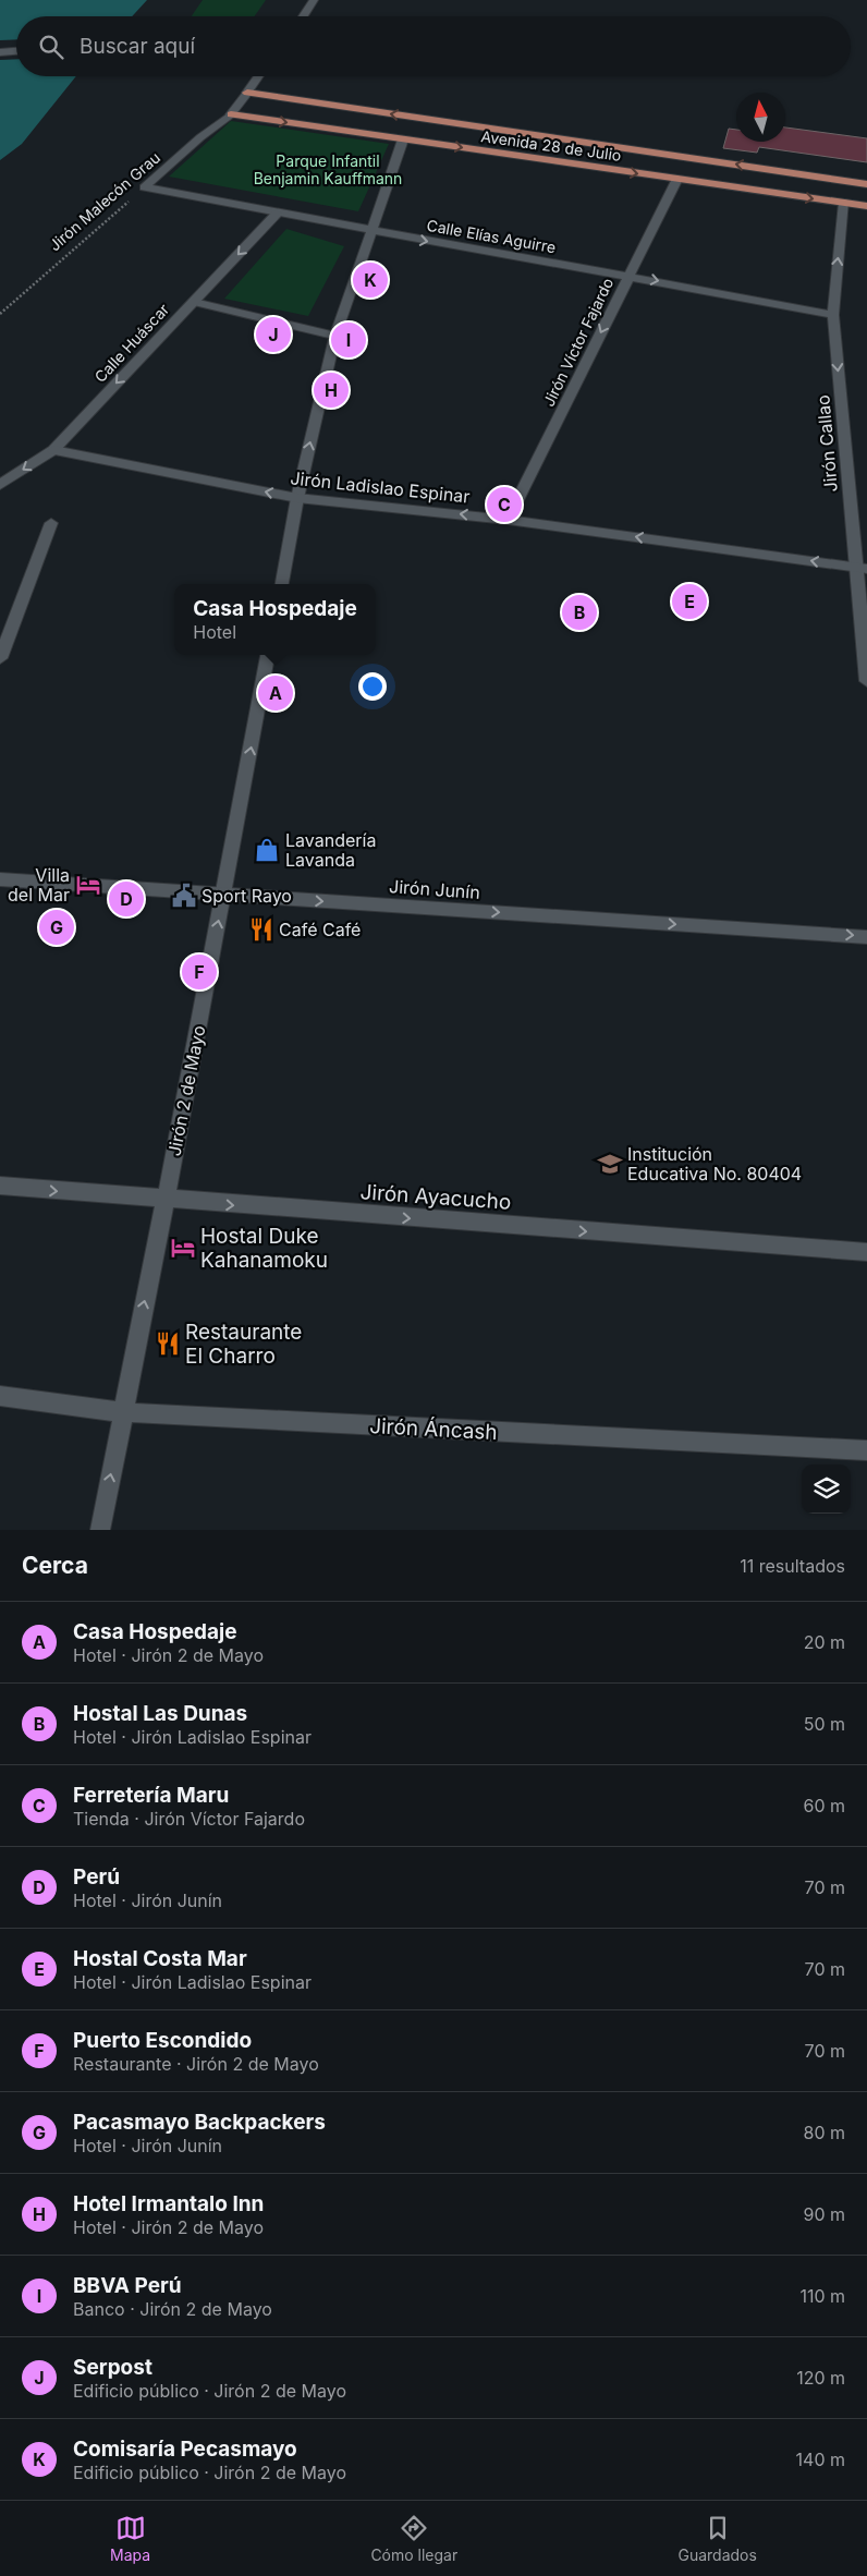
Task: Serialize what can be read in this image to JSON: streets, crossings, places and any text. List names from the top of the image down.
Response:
{
  "streets": {
    "main road": ["Avenida 28 de Julio"],
    "street": [
      "Jirón Malecón Grau",
      "Calle Elías Aguirre",
      "Jirón Víctor Fajardo",
      "Calle Huáscar",
      "Jirón Callao",
      "Jirón Ladislao Espinar",
      "Jirón Junín",
      "Jirón 2 de Mayo",
      "Jirón Ayacucho",
      "Jirón Áncash"
    ]
  },
  "crossings": [
    ["Avenida 28 de Julio", "Jirón Malecón Grau"],
    ["Avenida 28 de Julio", "Jirón Víctor Fajardo"],
    ["Avenida 28 de Julio", "Jirón Callao"],
    ["Jirón Malecón Grau", "Calle Elías Aguirre"],
    ["Calle Elías Aguirre", "Jirón Víctor Fajardo"],
    ["Calle Elías Aguirre", "Calle Huáscar"],
    ["Calle Elías Aguirre", "Jirón Callao"],
    ["Jirón Víctor Fajardo", "Jirón Ladislao Espinar"],
    ["Calle Huáscar", "Jirón Ladislao Espinar"],
    ["Jirón Callao", "Jirón Ladislao Espinar"],
    ["Jirón Junín", "Jirón 2 de Mayo"],
    ["Jirón 2 de Mayo", "Jirón Ayacucho"],
    ["Jirón 2 de Mayo", "Jirón Áncash"]
  ],
  "one_way": [
    "Calle Elías Aguirre",
    "Jirón Víctor Fajardo",
    "Calle Huáscar",
    "Jirón Ladislao Espinar",
    "Jirón Junín",
    "Jirón 2 de Mayo",
    "Jirón Ayacucho"
  ],
  "parks": ["Parque Infantil Benjamin Kauffmann"],
  "places": {
    "shop": ["Lavandería Lavanda"],
    "hotel": ["Villa del Mar", "Hostal Duke Kahanamoku"],
    "public building": ["Sport Rayo"],
    "restaurant": ["Café Café", "Restaurante El Charro"],
    "school or university": ["Institución Educativa No. 80404"]
  },
  "north": "top",
  "page": {
    "search": "Buscar aquí",
    "pins": [
      "K",
      "J",
      "I",
      "H",
      "C",
      "E",
      "B",
      "A",
      "D",
      "G",
      "F"
    ],
    "popup": ["Casa Hospedaje", "Hotel"],
    "heading": ["Cerca", "11 resultados"],
    "list": [
      {
        "mark": "A",
        "name": "Casa Hospedaje",
        "note": "Hotel · Jirón 2 de Mayo",
        "value": "20 m"
      },
      {
        "mark": "B",
        "name": "Hostal Las Dunas",
        "note": "Hotel · Jirón Ladislao Espinar",
        "value": "50 m"
      },
      {
        "mark": "C",
        "name": "Ferretería Maru",
        "note": "Tienda · Jirón Víctor Fajardo",
        "value": "60 m"
      },
      {
        "mark": "D",
        "name": "Perú",
        "note": "Hotel · Jirón Junín",
        "value": "70 m"
      },
      {
        "mark": "E",
        "name": "Hostal Costa Mar",
        "note": "Hotel · Jirón Ladislao Espinar",
        "value": "70 m"
      },
      {
        "mark": "F",
        "name": "Puerto Escondido",
        "note": "Restaurante · Jirón 2 de Mayo",
        "value": "70 m"
      },
      {
        "mark": "G",
        "name": "Pacasmayo Backpackers",
        "note": "Hotel · Jirón Junín",
        "value": "80 m"
      },
      {
        "mark": "H",
        "name": "Hotel Irmantalo Inn",
        "note": "Hotel · Jirón 2 de Mayo",
        "value": "90 m"
      },
      {
        "mark": "I",
        "name": "BBVA Perú",
        "note": "Banco · Jirón 2 de Mayo",
        "value": "110 m"
      },
      {
        "mark": "J",
        "name": "Serpost",
        "note": "Edificio público · Jirón 2 de Mayo",
        "value": "120 m"
      },
      {
        "mark": "K",
        "name": "Comisaría Pecasmayo",
        "note": "Edificio público · Jirón 2 de Mayo",
        "value": "140 m"
      }
    ],
    "nav": ["Mapa", "Cómo llegar", "Guardados"]
  }
}
